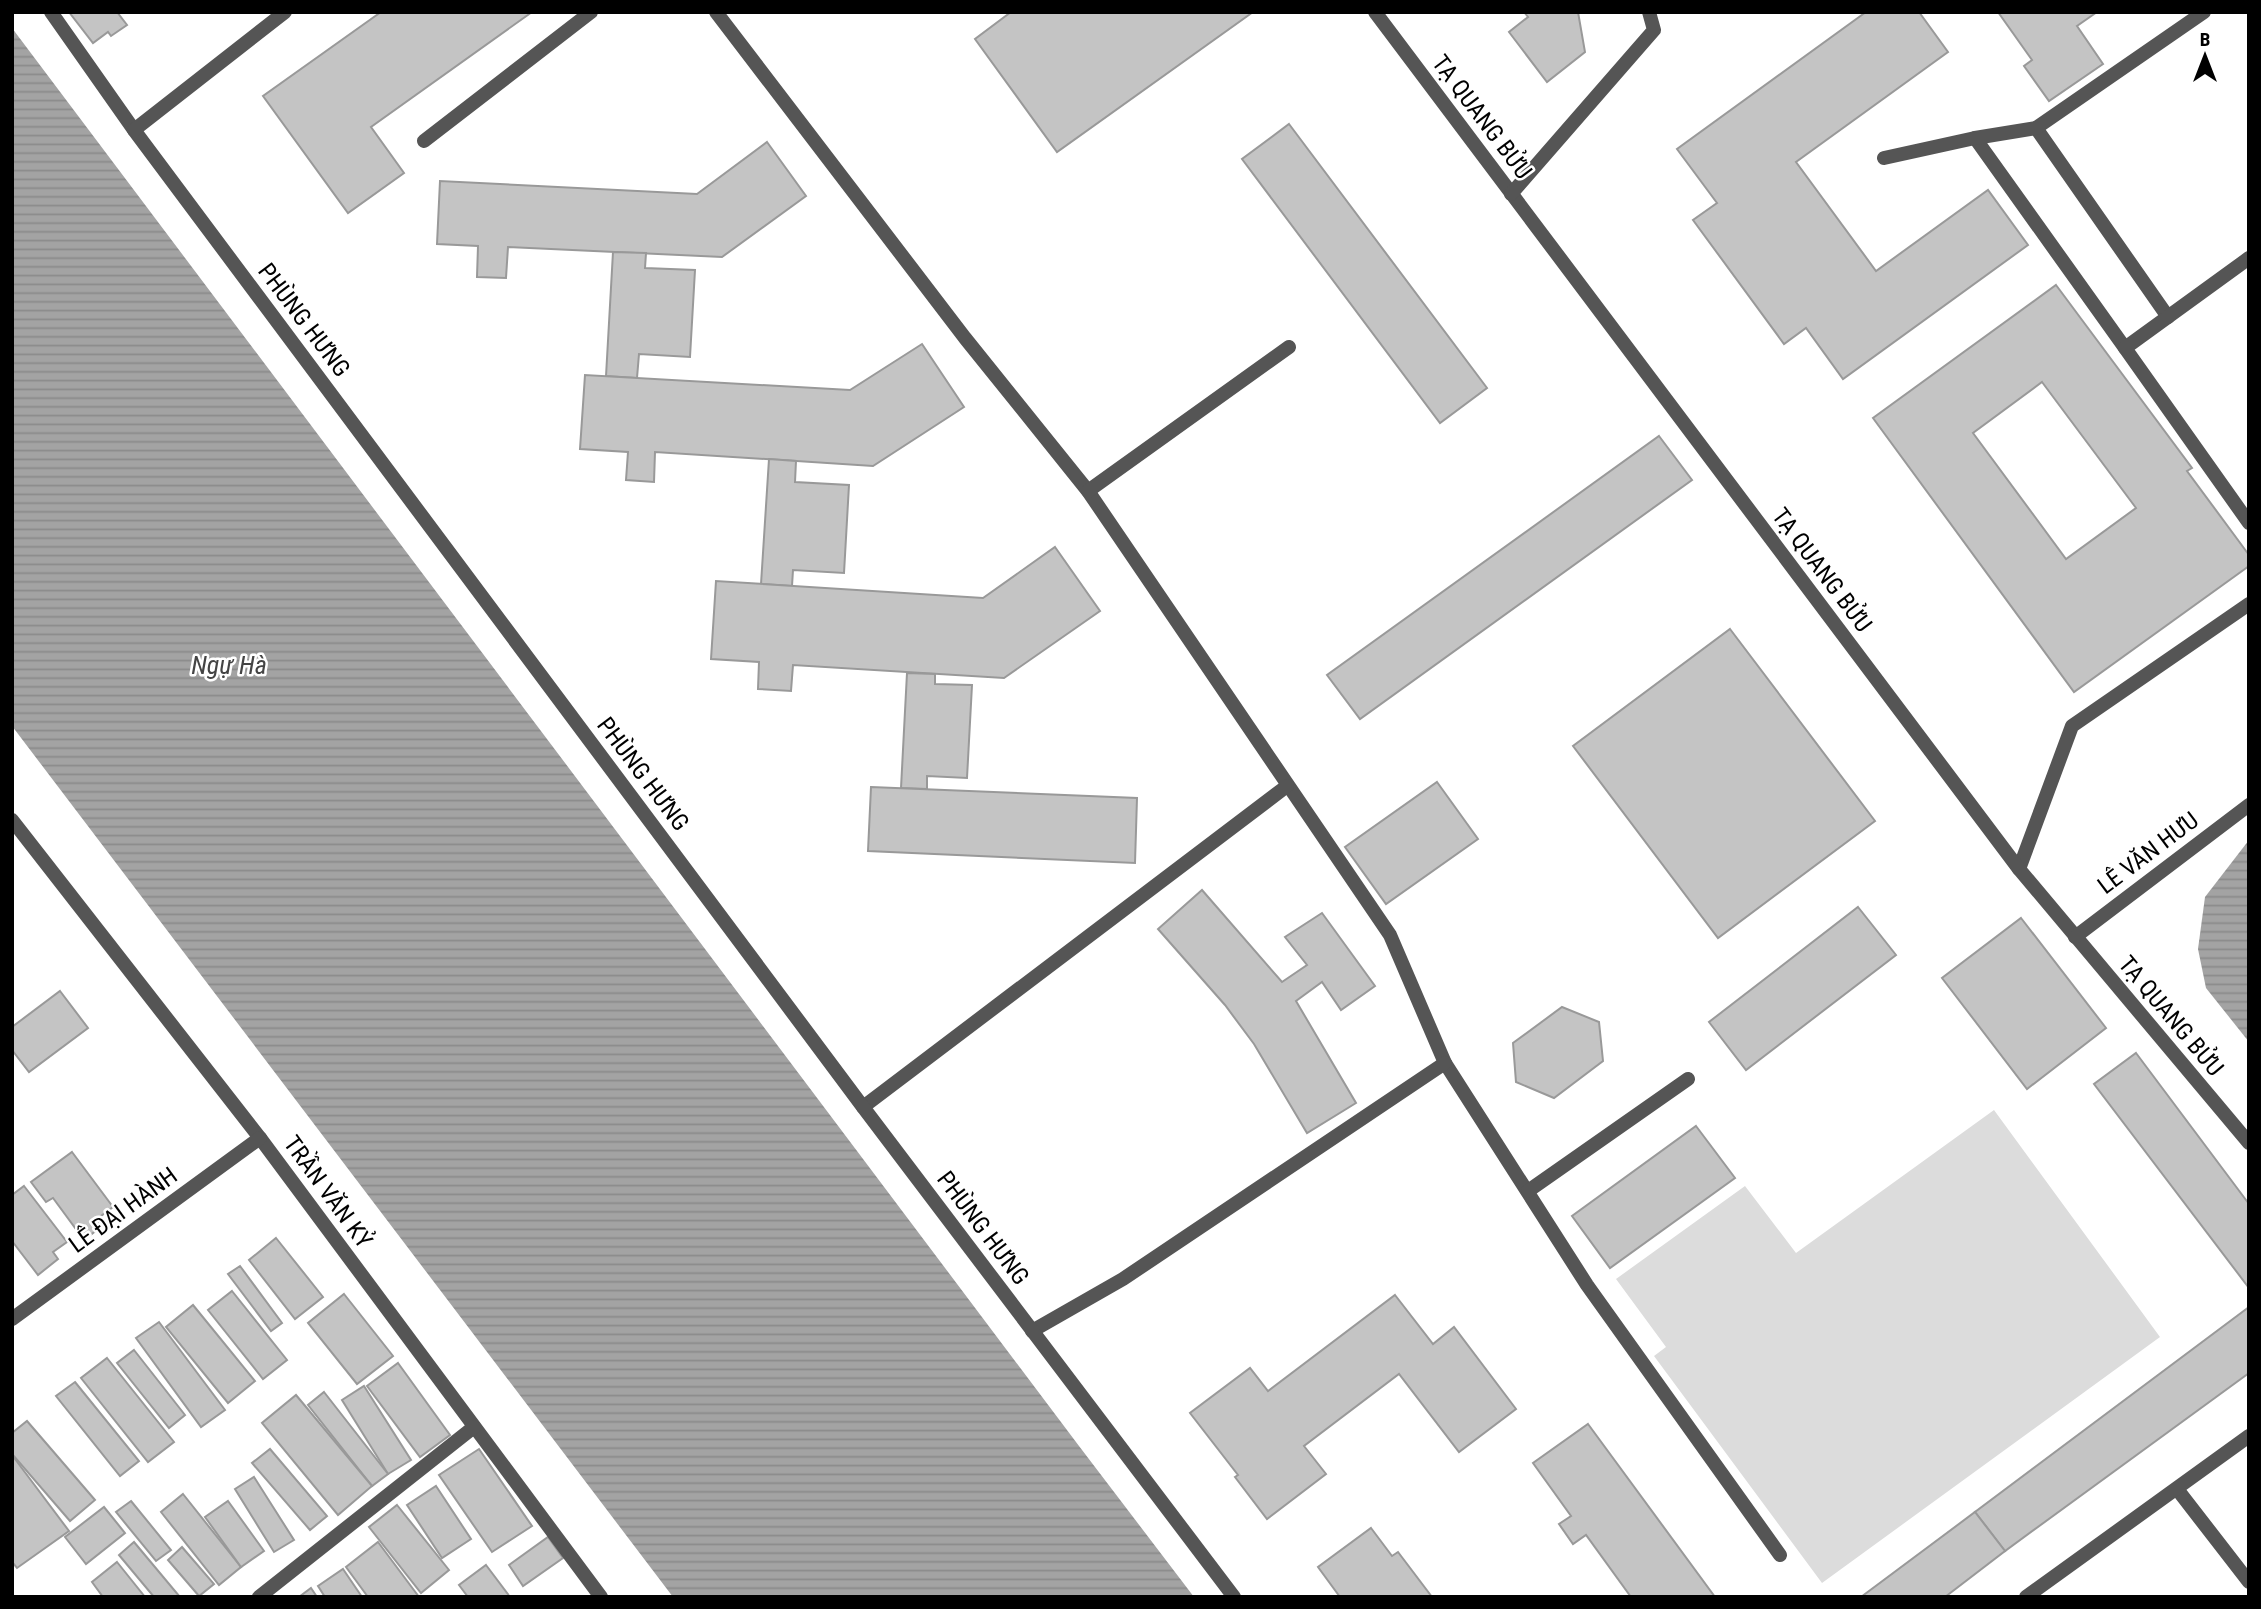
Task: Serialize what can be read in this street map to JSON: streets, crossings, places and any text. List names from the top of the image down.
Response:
{
  "streets": {
    "street": [
      "TẠ QUANG BỬU",
      "PHÙNG HƯNG",
      "LÊ VĂN HƯU",
      "TRẦN VĂN KỶ",
      "LÊ ĐẠI HÀNH"
    ]
  },
  "crossings": [
    ["TẠ QUANG BỬU", "LÊ VĂN HƯU"],
    ["TRẦN VĂN KỶ", "LÊ ĐẠI HÀNH"]
  ],
  "water": ["Ngự Hà"],
  "north": "top"
}
